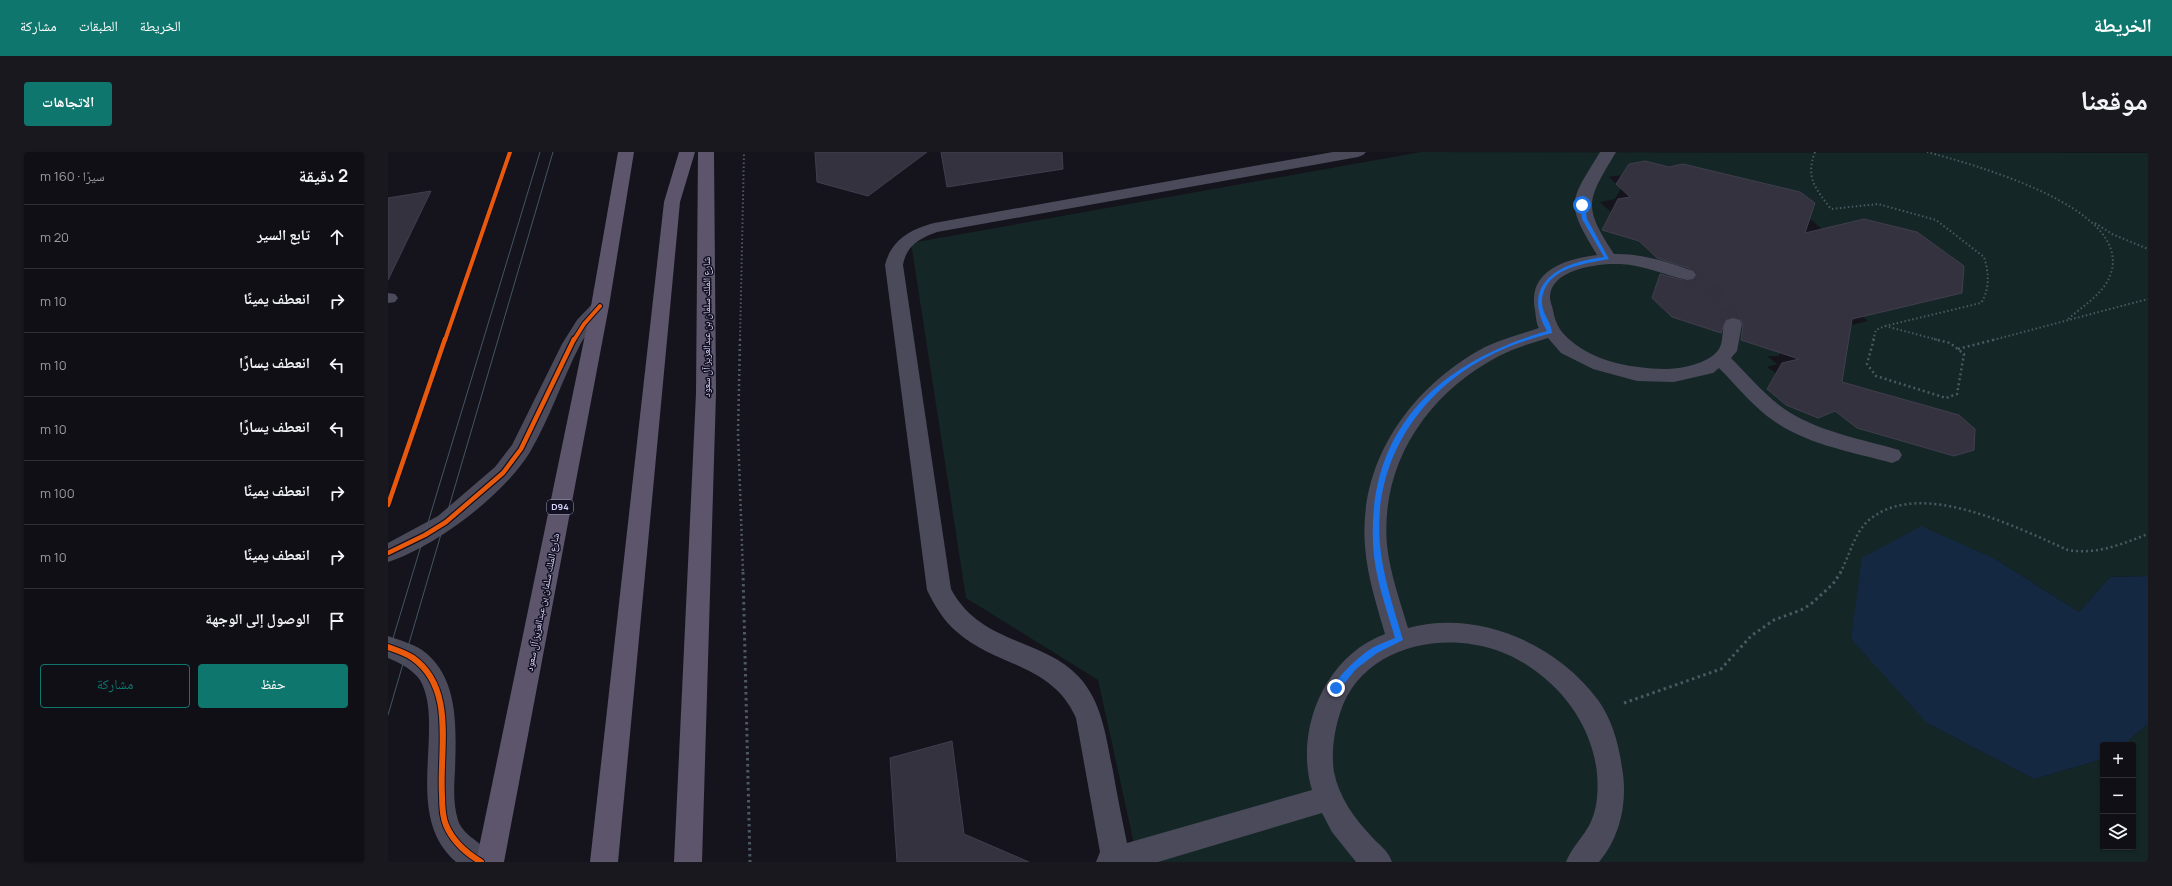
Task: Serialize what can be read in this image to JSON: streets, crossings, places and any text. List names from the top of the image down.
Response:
{
  "streets": {
    "main road": ["شارع الملك سلمان بن عبدالعزيز آل سعود", "D94"]
  },
  "page": {
    "header": "الخريطة",
    "nav": ["الخريطة", "الطبقات", "مشاركة"],
    "title": "موقعنا",
    "buttons": [
      "الاتجاهات",
      ["حفظ", "مشاركة"]
    ],
    "heading": ["2 دقيقة", "سيرًا · 160 m"],
    "list": [
      ["تابع السير", "20 m"],
      ["انعطف يمينًا", "10 m"],
      ["انعطف يسارًا", "10 m"],
      ["انعطف يسارًا", "10 m"],
      ["انعطف يمينًا", "100 m"],
      ["انعطف يمينًا", "10 m"],
      "الوصول إلى الوجهة"
    ],
    "map_buttons": ["+", "−"]
  }
}
